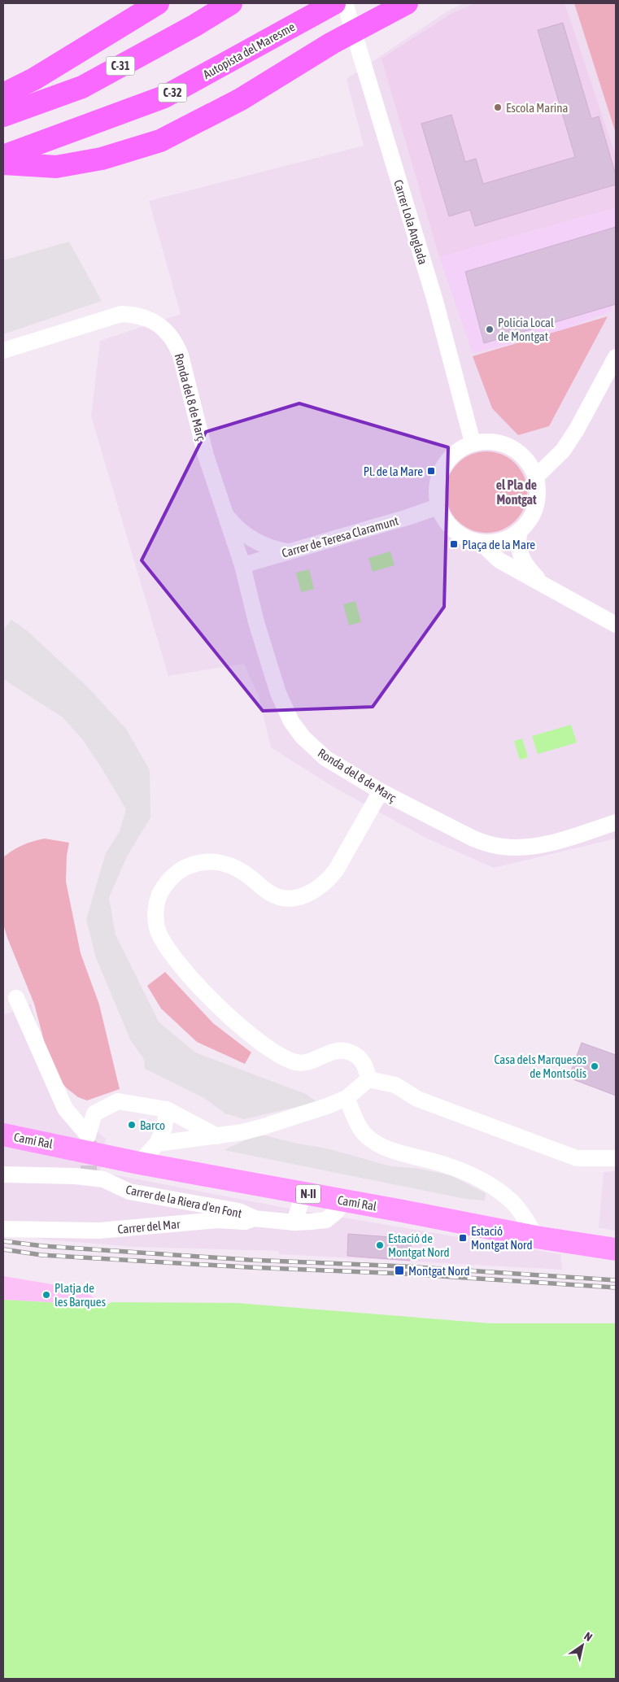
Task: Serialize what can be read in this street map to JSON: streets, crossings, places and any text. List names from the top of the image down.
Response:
{
  "streets": {
    "highway": ["Autopista del Maresme", "C-31", "C-32"],
    "main road": ["Camí Ral", "N-II"],
    "street": [
      "Carrer Lola Anglada",
      "Ronda del 8 de Març",
      "Carrer de Teresa Claramunt",
      "Carrer de la Riera d'en Font",
      "Carrer del Mar"
    ]
  },
  "crossings": [
    ["Carrer Lola Anglada", "Carrer de Teresa Claramunt"],
    ["Ronda del 8 de Març", "Carrer de Teresa Claramunt"],
    ["Camí Ral", "Carrer del Mar"],
    ["Carrer de la Riera d'en Font", "Carrer del Mar"]
  ],
  "districts": ["el Pla de Montgat"],
  "places": {
    "other": [
      "Escola Marina",
      "Policia Local de Montgat",
      "Casa dels Marquesos de Montsolís",
      "Barco",
      "Estació de Montgat Nord",
      "Platja de les Barques"
    ],
    "transit": [
      "Pl. de la Mare",
      "Plaça de la Mare",
      "Estació Montgat Nord",
      "Montgat Nord"
    ]
  },
  "north": "top right"
}
